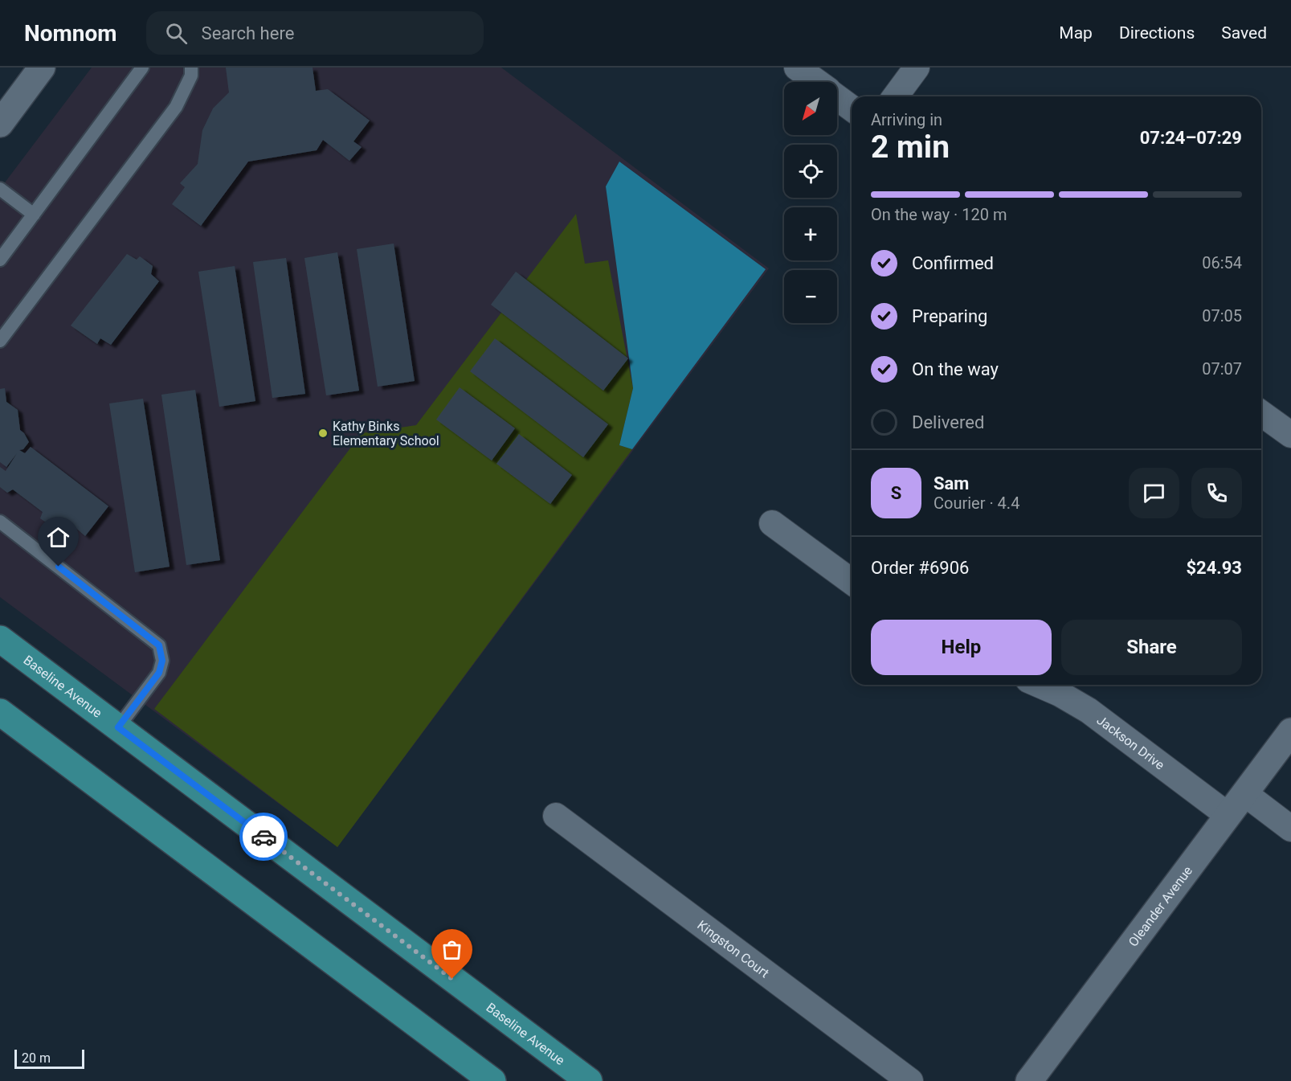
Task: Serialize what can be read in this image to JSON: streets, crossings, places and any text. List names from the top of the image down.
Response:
{
  "streets": {
    "main road": ["Baseline Avenue"],
    "street": ["Jackson Drive", "Oleander Avenue", "Kingston Court"]
  },
  "crossings": [
    ["Jackson Drive", "Oleander Avenue"]
  ],
  "places": ["Kathy Binks Elementary School"],
  "scale_bar": "20 m",
  "north": "bottom left",
  "page": {
    "header": "Nomnom",
    "search": "Search here",
    "nav": ["Map", "Directions", "Saved"],
    "map_buttons": ["+", "−"],
    "heading": ["2 min", "Arriving in", "07:24–07:29"],
    "panel": [
      "Sam",
      "Courier · 4.4",
      "Order #6906",
      "$24.93"
    ],
    "bar": "On the way · 120 m",
    "list": [
      ["Confirmed", "06:54"],
      ["Preparing", "07:05"],
      ["On the way", "07:07"],
      "Delivered"
    ],
    "round": "S",
    "buttons": ["Help", "Share"],
    "scale": "20 m"
  }
}
